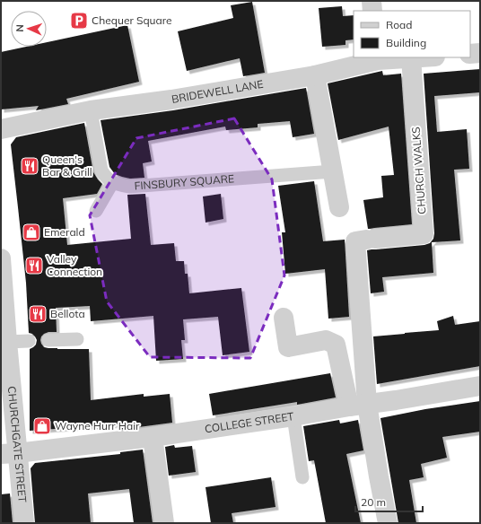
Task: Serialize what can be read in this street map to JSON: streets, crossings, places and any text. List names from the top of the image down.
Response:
{
  "streets": {
    "street": [
      "BRIDEWELL LANE",
      "CHURCH WALKS",
      "COLLEGE STREET",
      "CHURCHGATE STREET"
    ],
    "lane": ["FINSBURY SQUARE"]
  },
  "crossings": [
    ["BRIDEWELL LANE", "CHURCH WALKS"],
    ["CHURCH WALKS", "COLLEGE STREET"],
    ["COLLEGE STREET", "CHURCHGATE STREET"]
  ],
  "places": {
    "parking": ["Chequer Square"],
    "restaurant": ["Queen's Bar & Grill", "Valley Connection", "Bellota"],
    "shop": ["Emerald", "Wayne Hurr Hair"]
  },
  "legend": ["Road", "Building"],
  "scale_bar": "20 m",
  "north": "left"
}
